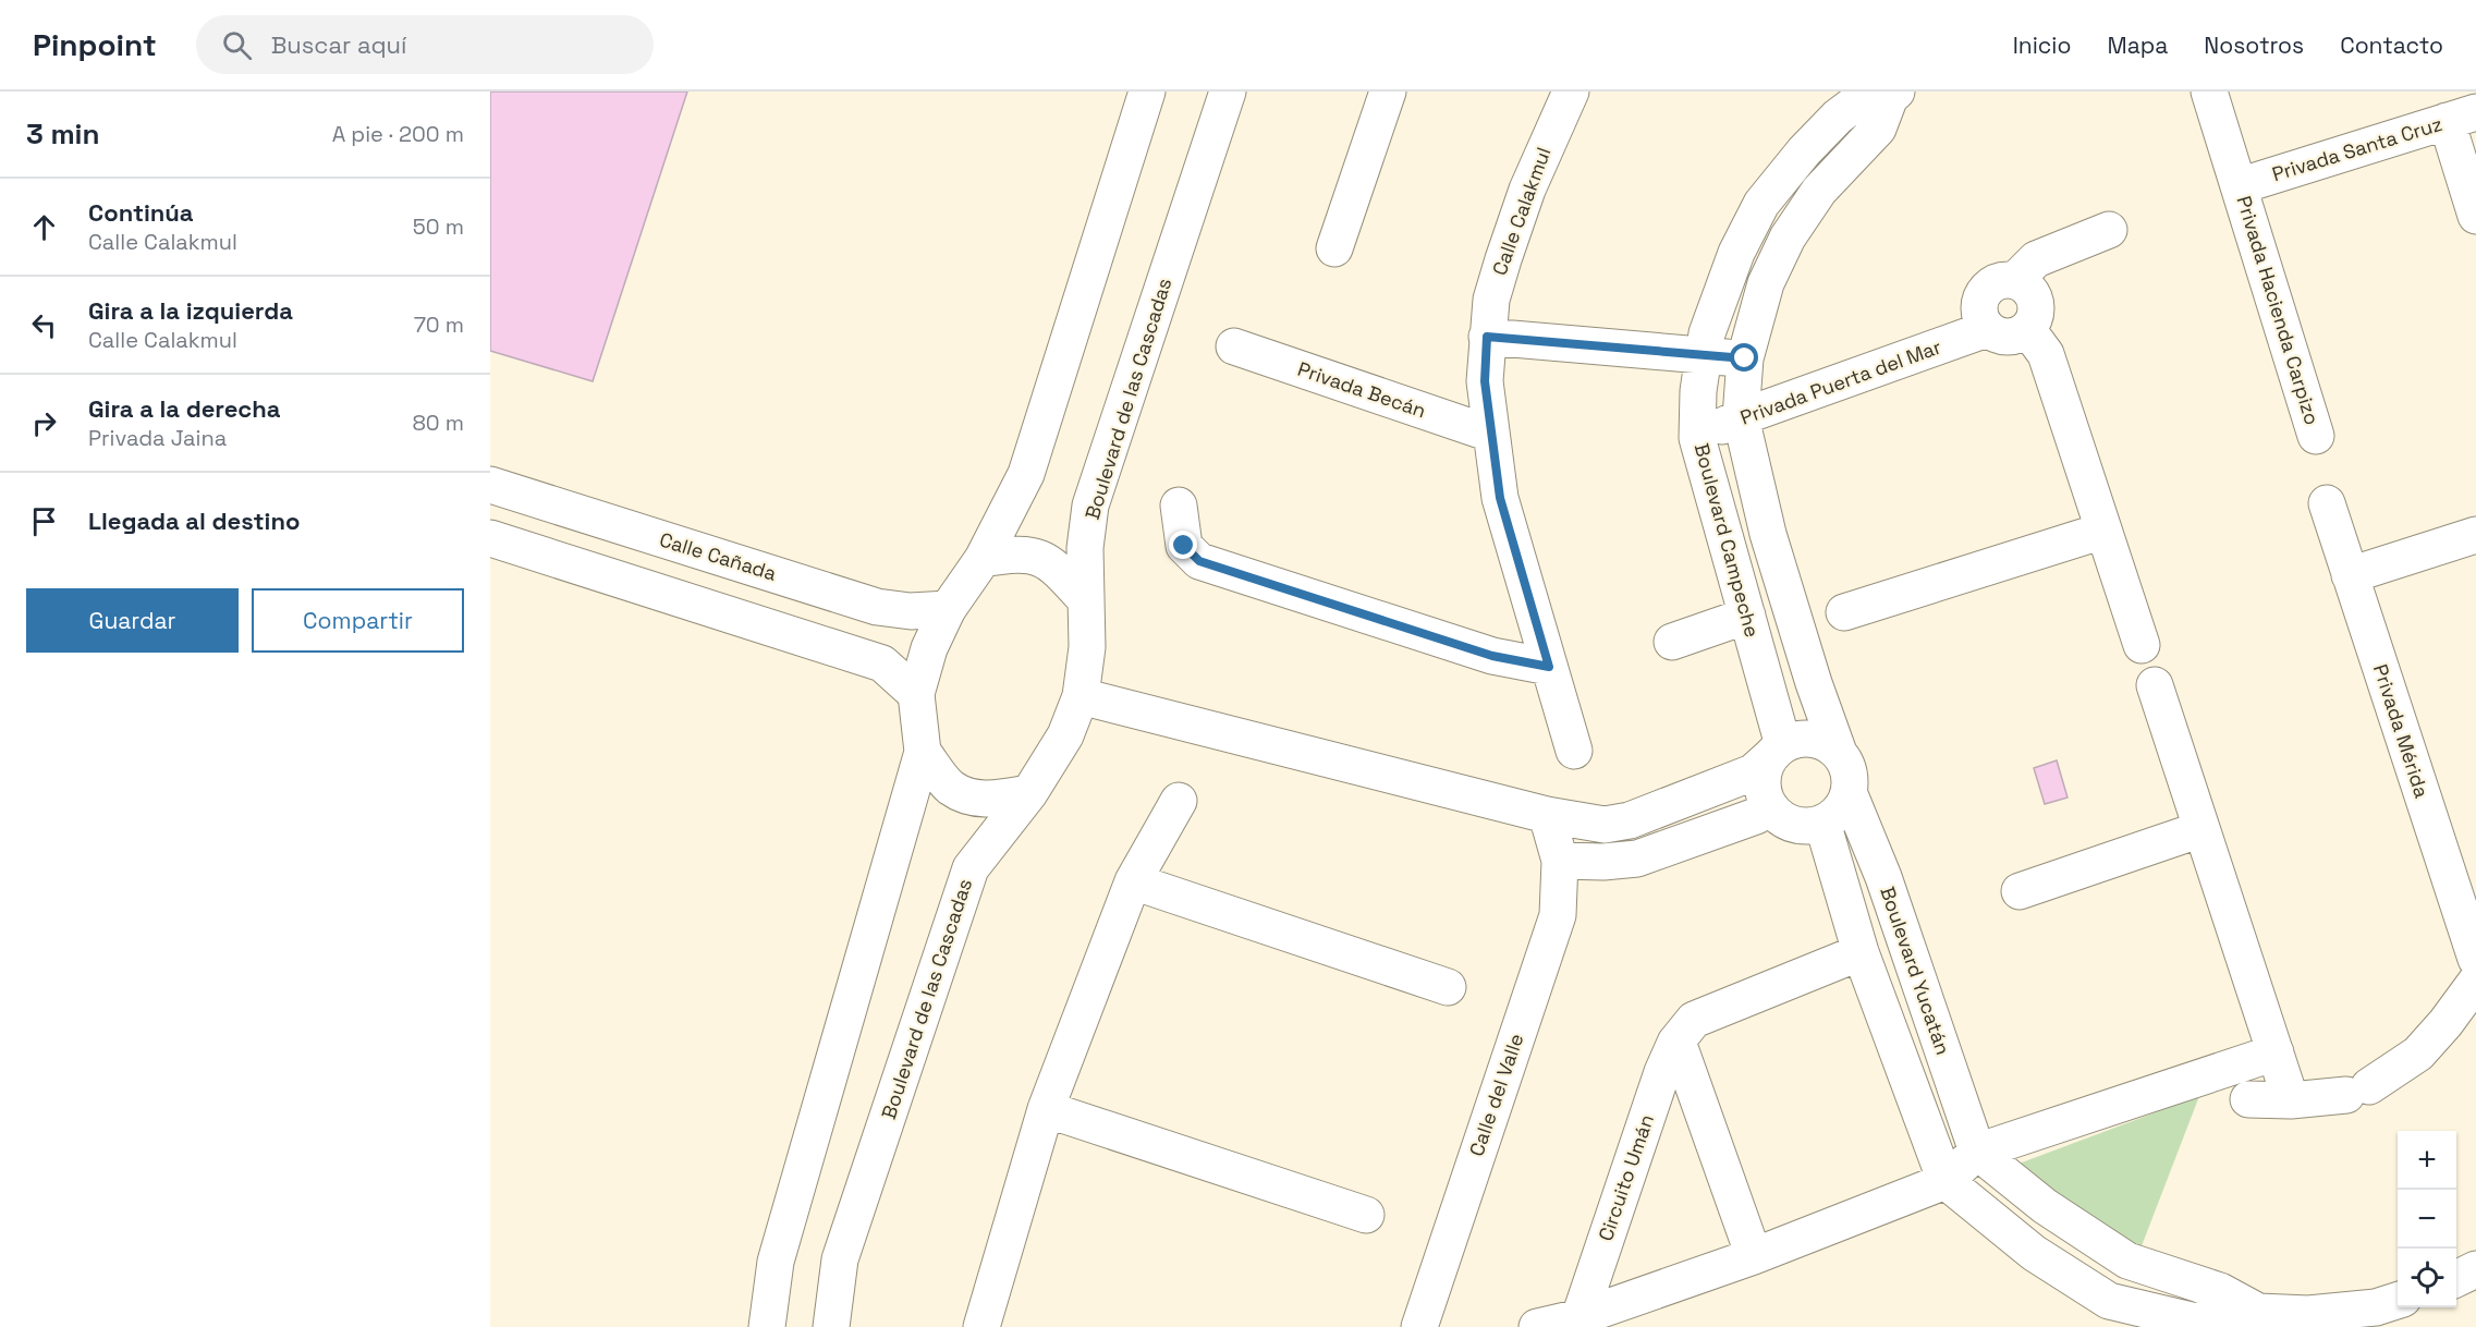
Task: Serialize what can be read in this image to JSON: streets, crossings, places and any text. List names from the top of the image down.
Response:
{
  "streets": {
    "street": [
      "Privada Santa Cruz",
      "Calle Calakmul",
      "Privada Hacienda Carpizo",
      "Privada Puerta del Mar",
      "Privada Becán",
      "Boulevard de las Cascadas",
      "Boulevard Campeche",
      "Calle Cañada",
      "Privada Mérida",
      "Boulevard Yucatán",
      "Calle del Valle",
      "Circuito Umán"
    ]
  },
  "crossings": [
    ["Privada Santa Cruz", "Privada Hacienda Carpizo"],
    ["Calle Calakmul", "Privada Becán"],
    ["Privada Puerta del Mar", "Boulevard Campeche"],
    ["Boulevard de las Cascadas", "Calle Cañada"],
    ["Boulevard Campeche", "Boulevard Yucatán"]
  ],
  "page": {
    "header": "Pinpoint",
    "search": "Buscar aquí",
    "nav": [
      "Inicio",
      "Mapa",
      "Nosotros",
      "Contacto"
    ],
    "heading": ["3 min", "A pie · 200 m"],
    "list": [
      ["Continúa", "Calle Calakmul", "50 m"],
      ["Gira a la izquierda", "Calle Calakmul", "70 m"],
      ["Gira a la derecha", "Privada Jaina", "80 m"],
      "Llegada al destino"
    ],
    "buttons": ["Guardar", "Compartir"],
    "map_buttons": ["+", "−"]
  }
}
